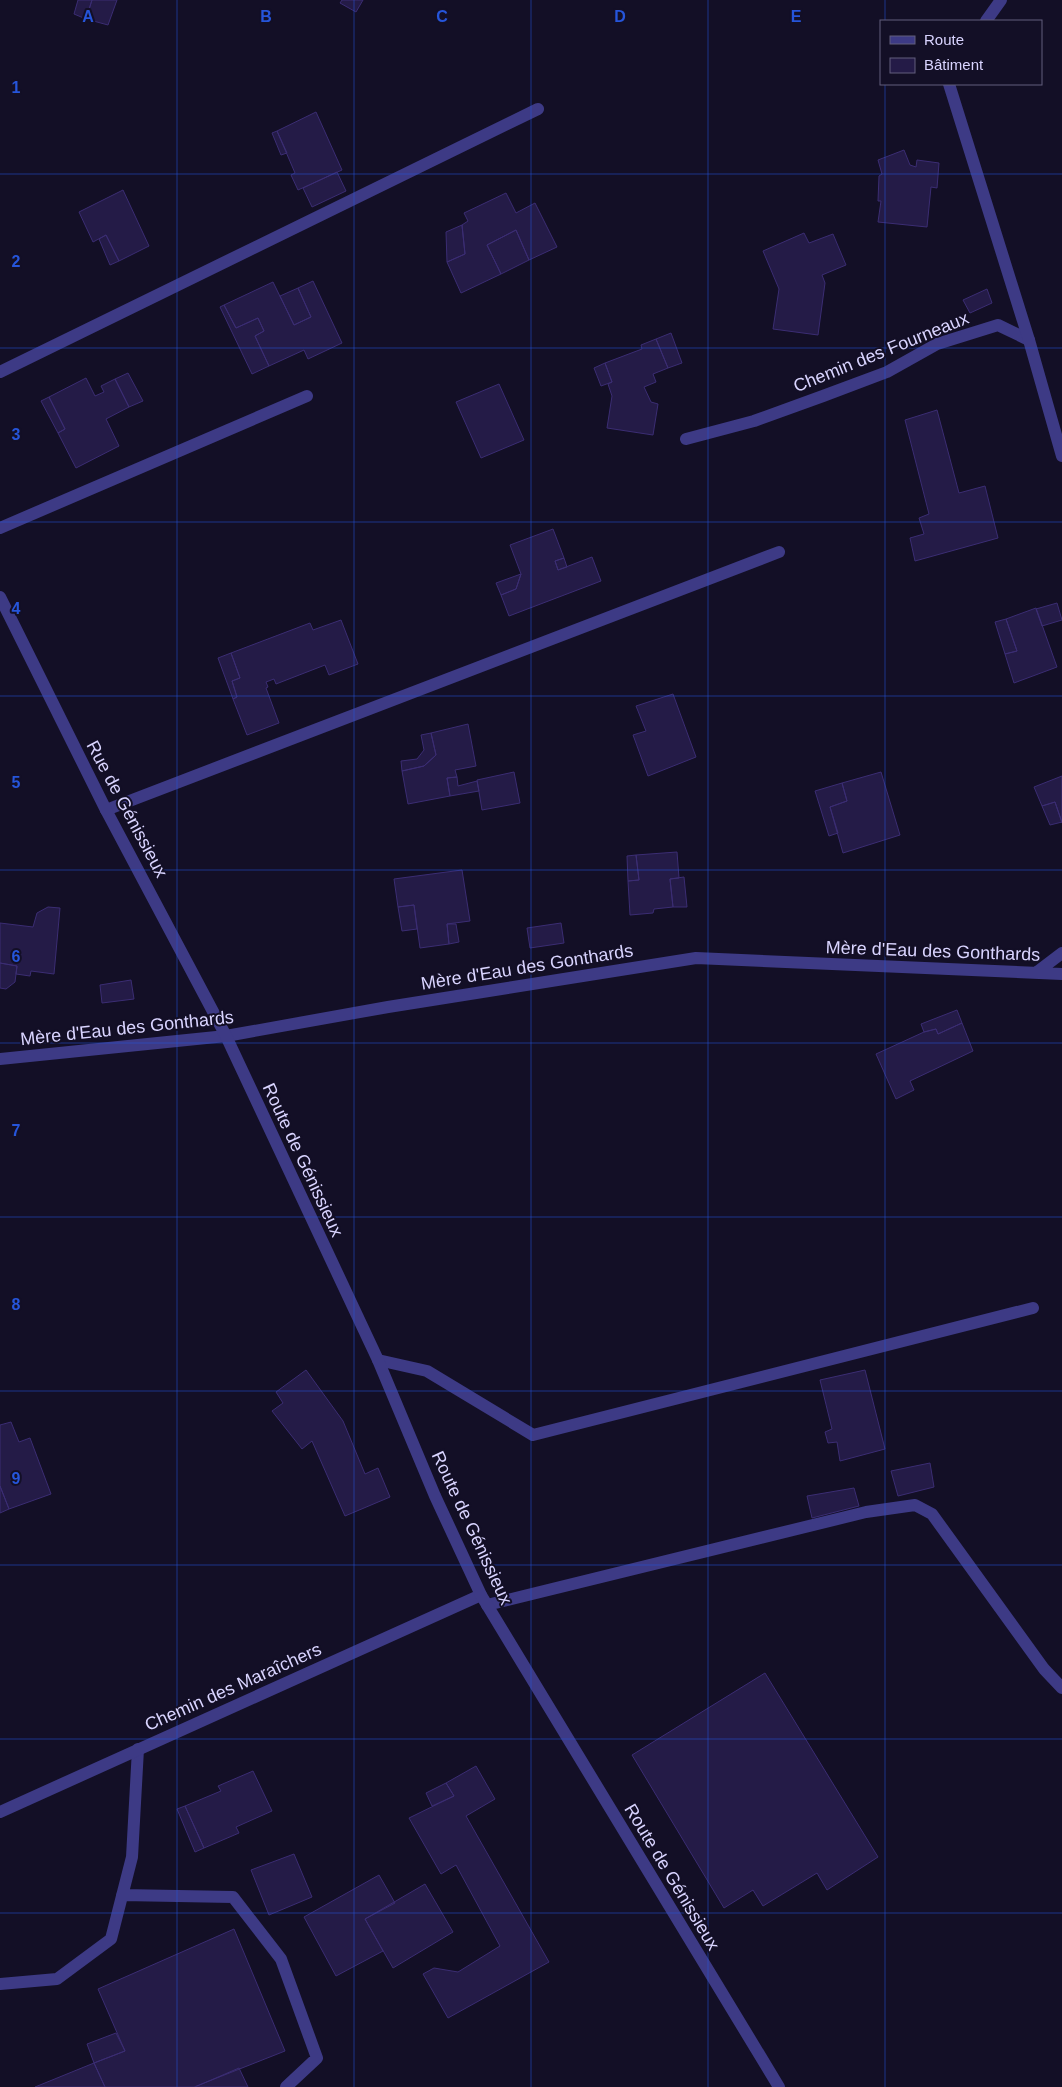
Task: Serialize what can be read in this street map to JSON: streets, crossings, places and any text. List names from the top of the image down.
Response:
{
  "streets": {
    "street": [
      "Chemin des Fourneaux",
      "Rue de Génissieux",
      "Mère d'Eau des Gonthards",
      "Route de Génissieux",
      "Chemin des Maraîchers"
    ]
  },
  "crossings": [
    ["Rue de Génissieux", "Mère d'Eau des Gonthards"],
    ["Rue de Génissieux", "Route de Génissieux"],
    ["Mère d'Eau des Gonthards", "Route de Génissieux"],
    ["Route de Génissieux", "Chemin des Maraîchers"]
  ],
  "legend": ["Route", "Bâtiment"],
  "grid": {
    "columns": [
      "A",
      "B",
      "C",
      "D",
      "E"
    ],
    "rows": [
      "1",
      "2",
      "3",
      "4",
      "5",
      "6",
      "7",
      "8",
      "9"
    ]
  }
}
